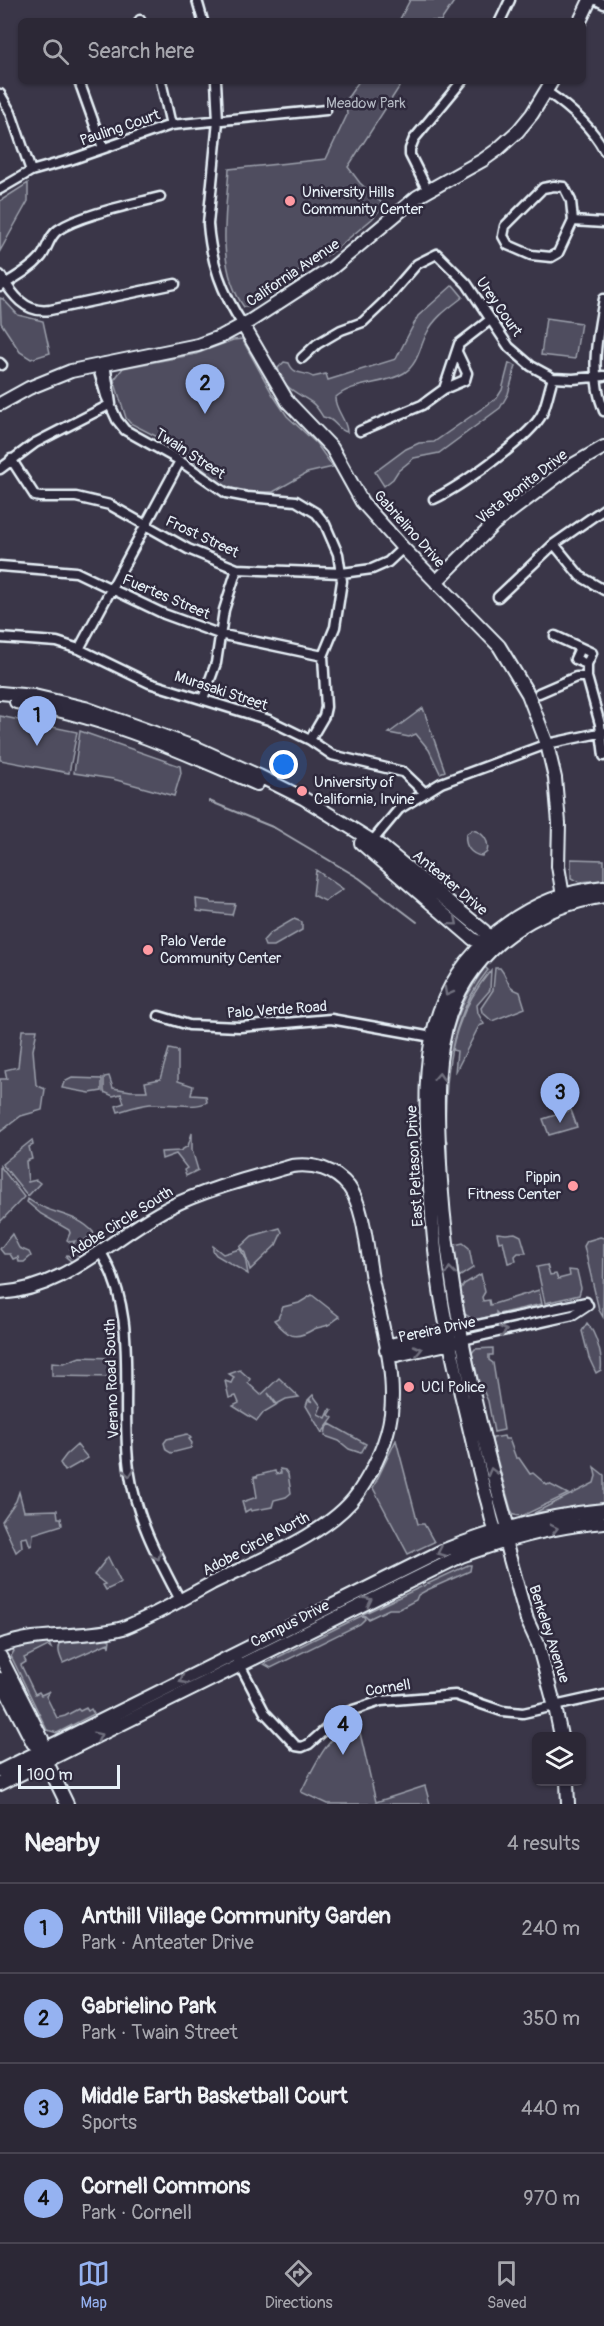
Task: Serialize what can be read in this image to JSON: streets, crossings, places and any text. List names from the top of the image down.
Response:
{
  "streets": {
    "main road": [
      "California Avenue",
      "Vista Bonita Drive",
      "Gabrielino Drive",
      "Anteater Drive",
      "East Peltason Drive",
      "Adobe Circle South",
      "Pereira Drive",
      "Adobe Circle North",
      "Campus Drive",
      "Berkeley Avenue"
    ],
    "street": [
      "Pauling Court",
      "Urey Court",
      "Twain Street",
      "Frost Street",
      "Fuertes Street",
      "Murasaki Street",
      "Palo Verde Road",
      "Verano Road South",
      "Cornell"
    ]
  },
  "crossings": [
    ["Pauling Court", "Gabrielino Drive"],
    ["California Avenue", "Twain Street"],
    ["California Avenue", "Gabrielino Drive"],
    ["Twain Street", "Frost Street"],
    ["Twain Street", "Fuertes Street"],
    ["Twain Street", "Murasaki Street"],
    ["Vista Bonita Drive", "Gabrielino Drive"],
    ["Gabrielino Drive", "Frost Street"],
    ["Gabrielino Drive", "East Peltason Drive"],
    ["Anteater Drive", "East Peltason Drive"],
    ["Palo Verde Road", "East Peltason Drive"],
    ["East Peltason Drive", "Pereira Drive"],
    ["East Peltason Drive", "Campus Drive"],
    ["East Peltason Drive", "Berkeley Avenue"],
    ["Adobe Circle South", "Verano Road South"],
    ["Adobe Circle South", "Adobe Circle North"],
    ["Pereira Drive", "Adobe Circle North"],
    ["Verano Road South", "Adobe Circle North"],
    ["Campus Drive", "Berkeley Avenue"],
    ["Campus Drive", "Cornell"],
    ["Berkeley Avenue", "Cornell"]
  ],
  "one_way": ["Verano Road South"],
  "parks": ["Meadow Park"],
  "places": [
    "University Hills Community Center",
    "University of California, Irvine",
    "Palo Verde Community Center",
    "Pippin Fitness Center",
    "UCI Police"
  ],
  "scale_bar": "100 m",
  "page": {
    "search": "Search here",
    "pins": [
      "2",
      "1",
      "3",
      "4"
    ],
    "scale": "100 m",
    "heading": ["Nearby", "4 results"],
    "list": [
      {
        "mark": "1",
        "name": "Anthill Village Community Garden",
        "note": "Park · Anteater Drive",
        "value": "240 m"
      },
      {
        "mark": "2",
        "name": "Gabrielino Park",
        "note": "Park · Twain Street",
        "value": "350 m"
      },
      {
        "mark": "3",
        "name": "Middle Earth Basketball Court",
        "note": "Sports",
        "value": "440 m"
      },
      {
        "mark": "4",
        "name": "Cornell Commons",
        "note": "Park · Cornell",
        "value": "970 m"
      }
    ],
    "nav": ["Map", "Directions", "Saved"]
  }
}
